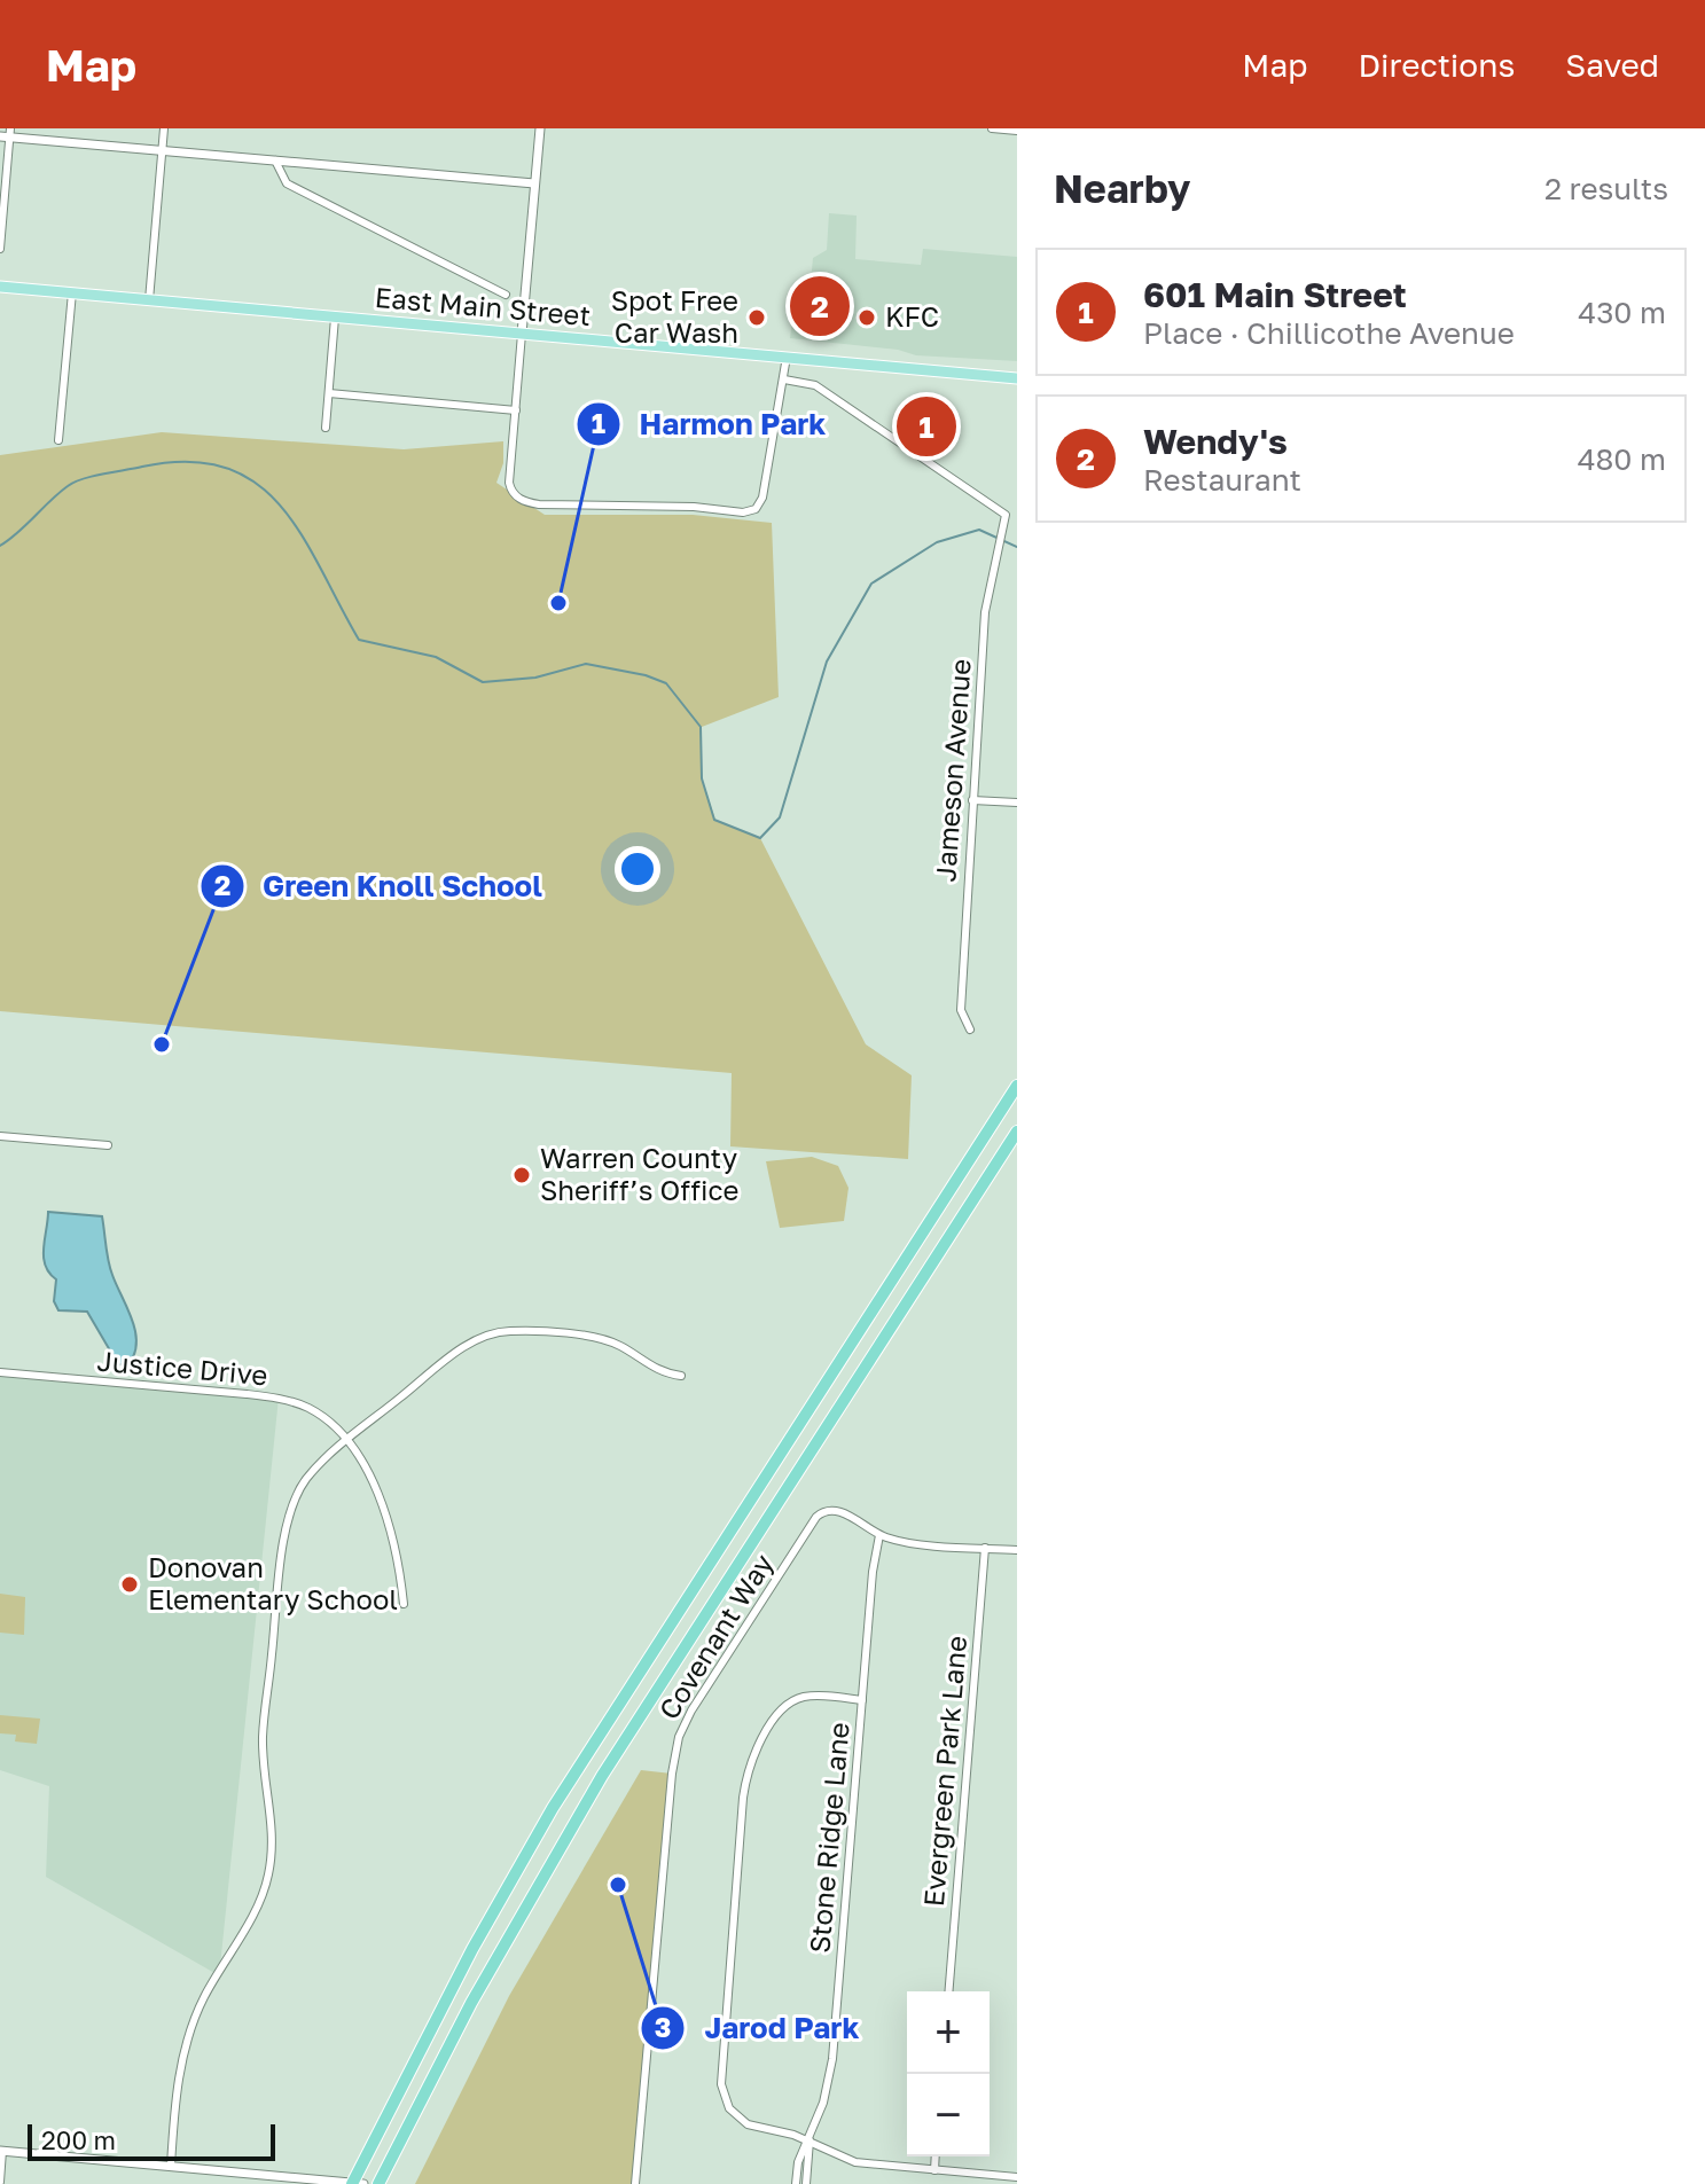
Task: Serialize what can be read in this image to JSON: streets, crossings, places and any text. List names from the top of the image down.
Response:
{
  "streets": {
    "main road": ["East Main Street"],
    "street": [
      "Jameson Avenue",
      "Justice Drive",
      "Covenant Way",
      "Evergreen Park Lane",
      "Stone Ridge Lane"
    ]
  },
  "crossings": [
    ["Covenant Way", "Stone Ridge Lane"]
  ],
  "places": [
    "Spot Free Car Wash",
    "KFC",
    "Harmon Park",
    "Green Knoll School",
    "Warren County Sheriff’s Office",
    "Donovan Elementary School",
    "Jarod Park"
  ],
  "scale_bar": "200 m",
  "page": {
    "header": "Map",
    "nav": ["Map", "Directions", "Saved"],
    "heading": ["Nearby", "2 results"],
    "list": [
      {
        "mark": "1",
        "name": "601 Main Street",
        "note": "Place · Chillicothe Avenue",
        "value": "430 m"
      },
      {
        "mark": "2",
        "name": "Wendy's",
        "note": "Restaurant",
        "value": "480 m"
      }
    ],
    "pins": ["2", "1"],
    "map_buttons": ["+", "−"],
    "scale": "200 m"
  }
}
